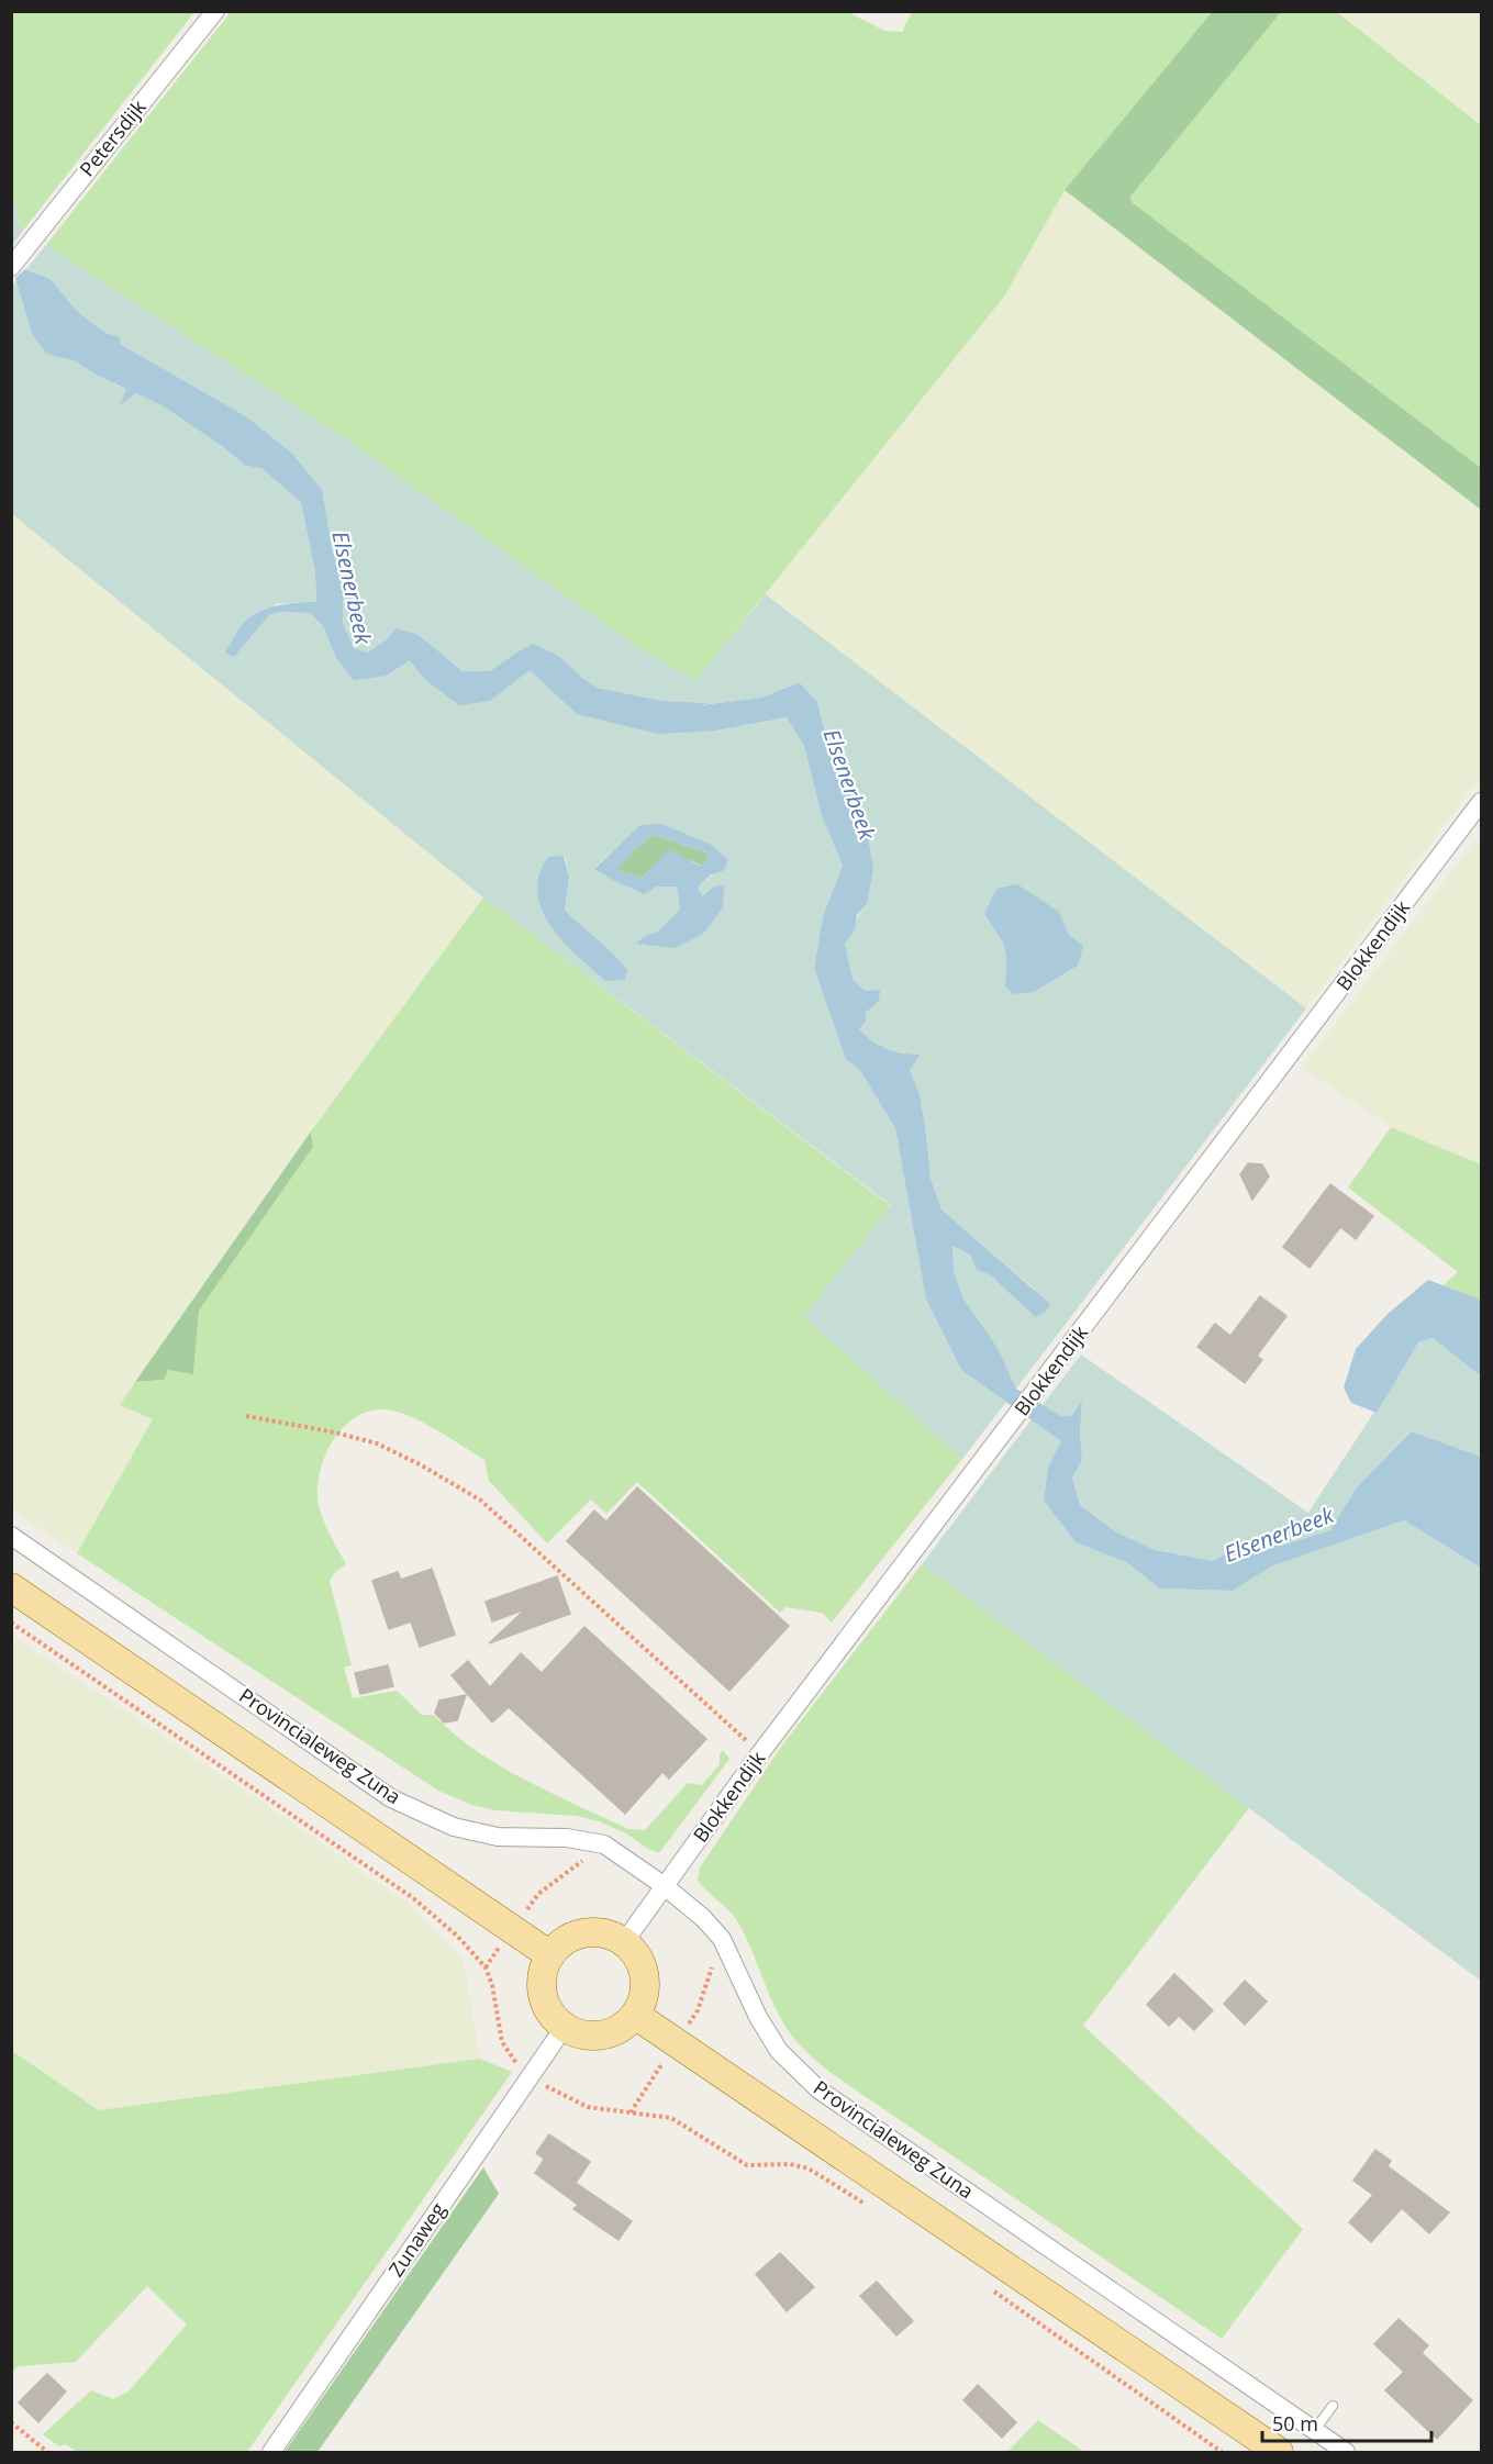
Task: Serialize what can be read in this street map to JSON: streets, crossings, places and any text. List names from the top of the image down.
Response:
{
  "streets": {
    "main road": ["Provincialeweg Zuna"],
    "street": ["Petersdijk", "Blokkendijk", "Zunaweg"]
  },
  "crossings": [
    ["Blokkendijk", "Provincialeweg Zuna"],
    ["Blokkendijk", "Zunaweg"],
    ["Provincialeweg Zuna", "Zunaweg"]
  ],
  "water": ["Elsenerbeek"],
  "scale_bar": "50 m"
}
